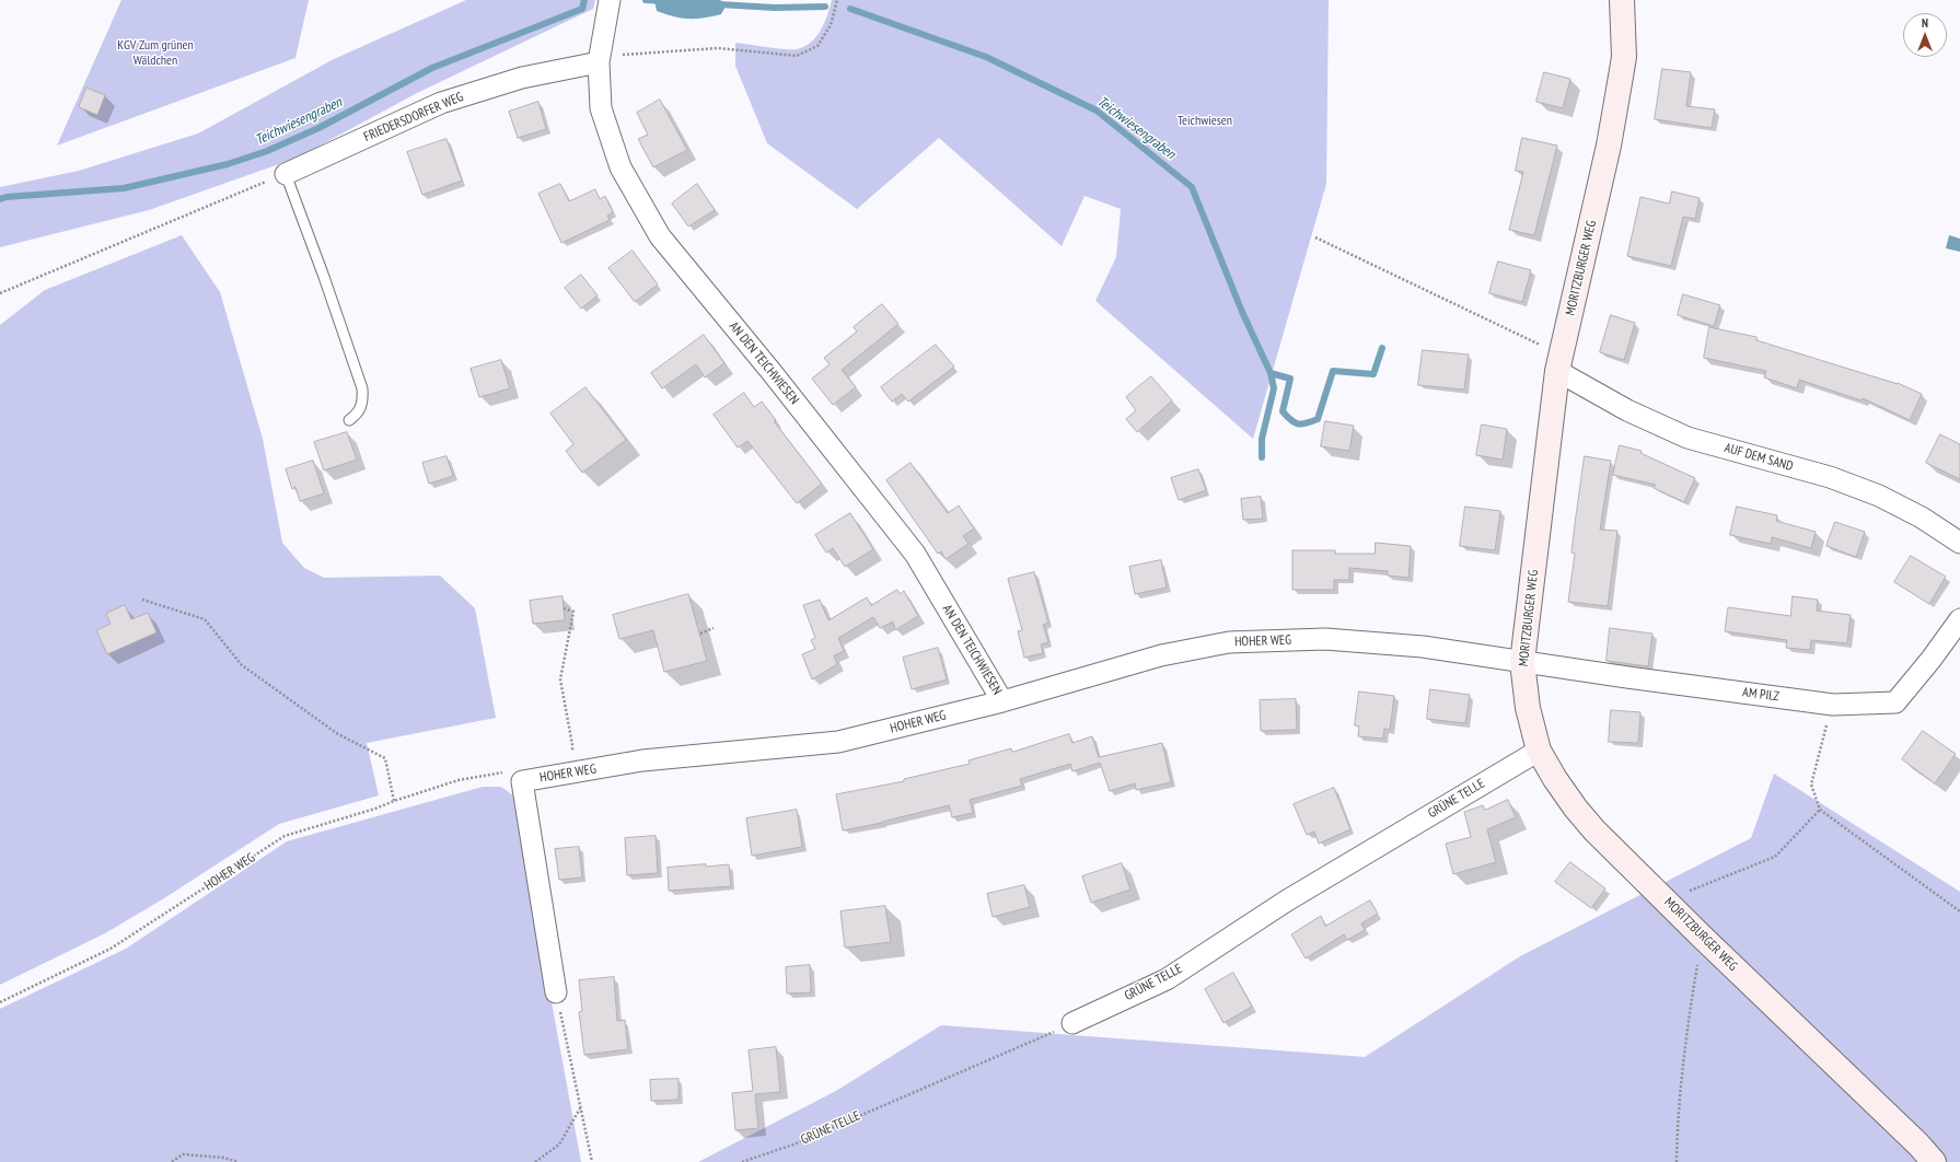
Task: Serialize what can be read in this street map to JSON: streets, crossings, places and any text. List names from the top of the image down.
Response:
{
  "streets": {
    "street": [
      "FRIEDERSDORFER WEG",
      "MORITZBURGER WEG",
      "AN DEN TEICHWIESEN",
      "AUF DEM SAND",
      "HOHER WEG",
      "AM PILZ",
      "GRÜNE TELLE"
    ]
  },
  "crossings": [
    ["FRIEDERSDORFER WEG", "AN DEN TEICHWIESEN"],
    ["MORITZBURGER WEG", "AUF DEM SAND"],
    ["MORITZBURGER WEG", "HOHER WEG"],
    ["MORITZBURGER WEG", "AM PILZ"],
    ["MORITZBURGER WEG", "GRÜNE TELLE"],
    ["AN DEN TEICHWIESEN", "HOHER WEG"],
    ["HOHER WEG", "AM PILZ"]
  ],
  "water": ["Teichwiesengraben"],
  "parks": ["KGV Zum grünen Wäldchen", "Teichwiesen"],
  "north": "top"
}
